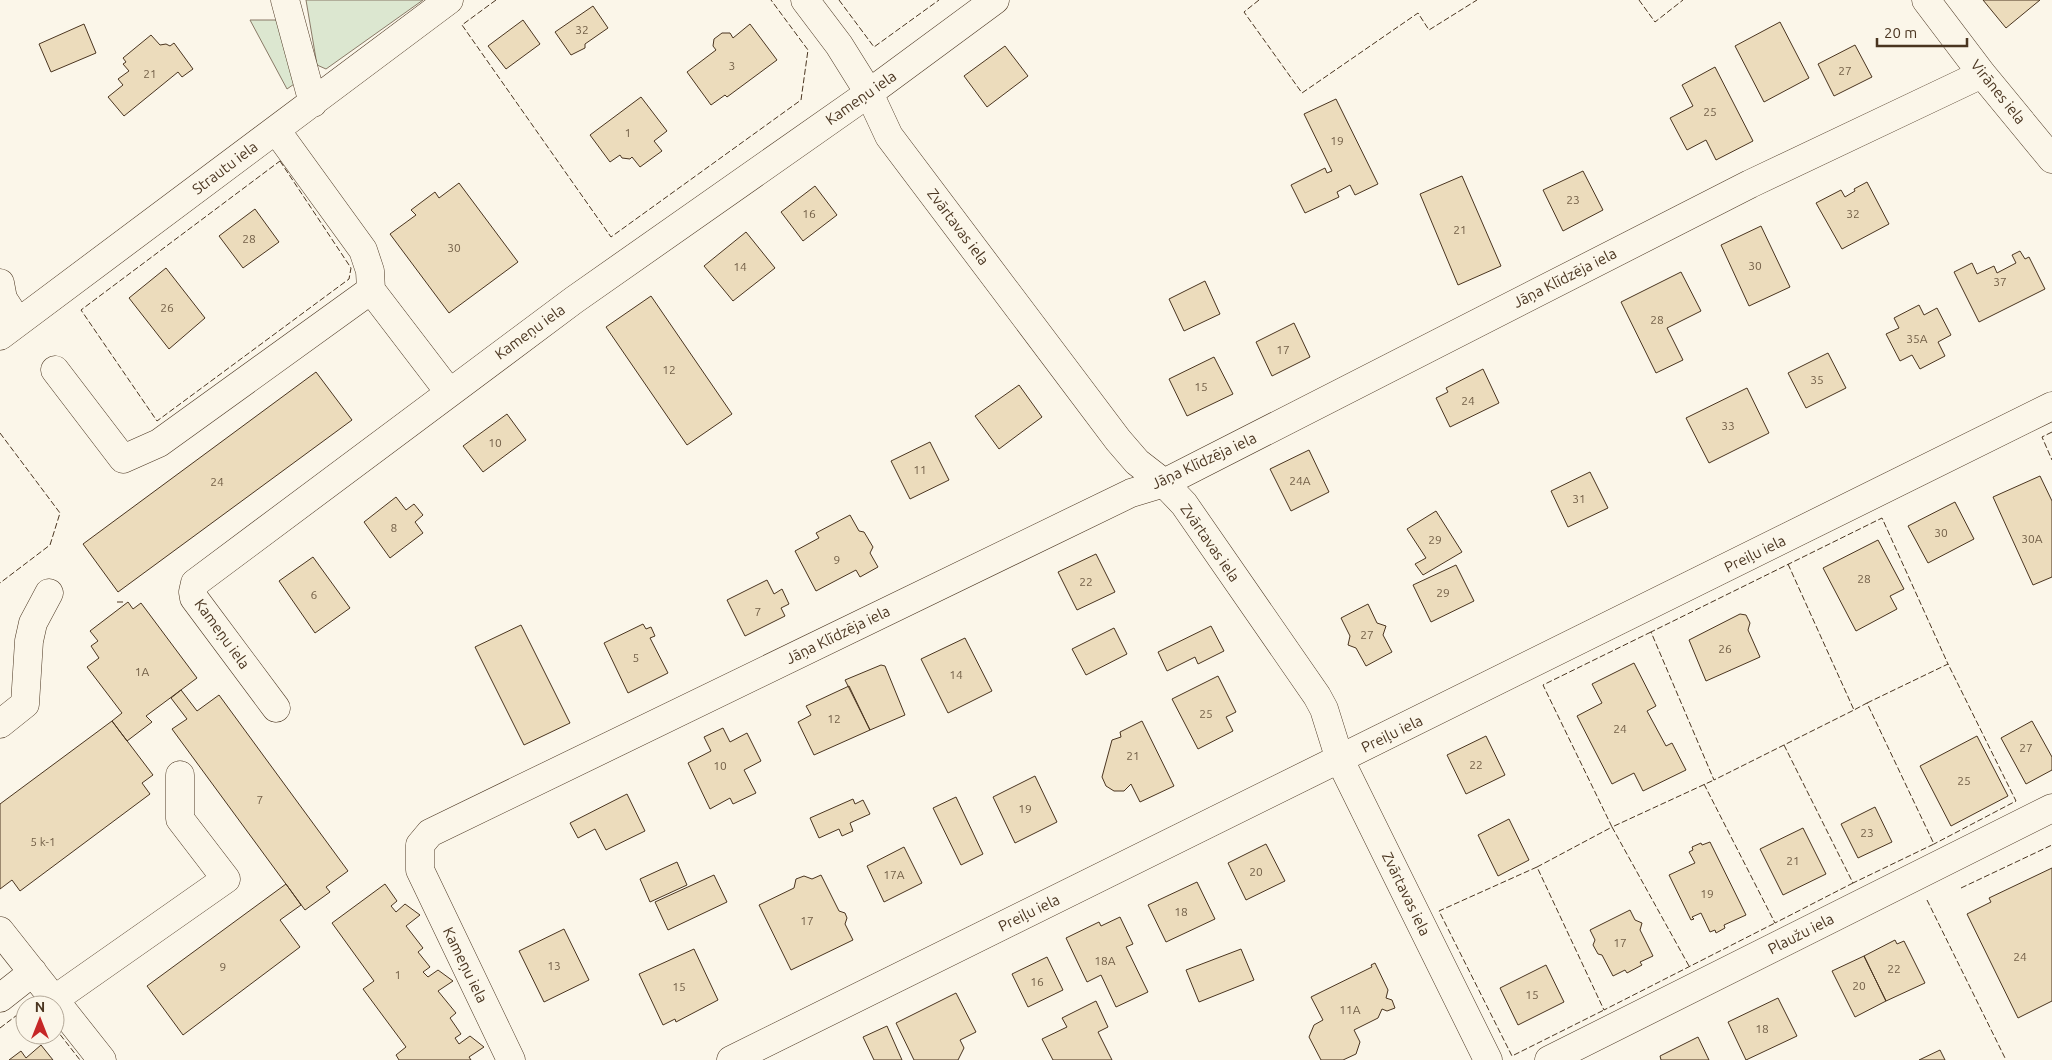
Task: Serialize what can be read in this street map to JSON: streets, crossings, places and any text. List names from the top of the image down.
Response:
{
  "streets": {
    "street": [
      "Virānes iela",
      "Kameņu iela",
      "Strautu iela",
      "Zvārtavas iela",
      "Jāņa Klīdzēja iela",
      "Preiļu iela",
      "Plaužu iela"
    ]
  },
  "crossings": [
    ["Virānes iela", "Jāņa Klīdzēja iela"],
    ["Kameņu iela", "Zvārtavas iela"],
    ["Kameņu iela", "Jāņa Klīdzēja iela"],
    ["Zvārtavas iela", "Jāņa Klīdzēja iela"],
    ["Zvārtavas iela", "Preiļu iela"]
  ],
  "house_numbers": [
    "32",
    "3",
    "27",
    "21",
    "25",
    "1",
    "19",
    "23",
    "16",
    "32",
    "21",
    "28",
    "30",
    "30",
    "14",
    "37",
    "26",
    "28",
    "35A",
    "17",
    "12",
    "35",
    "15",
    "24",
    "33",
    "10",
    "11",
    "24A",
    "24",
    "31",
    "8",
    "30",
    "30A",
    "29",
    "9",
    "28",
    "22",
    "29",
    "6",
    "7",
    "27",
    "26",
    "5",
    "1A",
    "14",
    "25",
    "12",
    "24",
    "27",
    "21",
    "22",
    "10",
    "25",
    "7",
    "19",
    "23",
    "5 k-1",
    "21",
    "20",
    "17A",
    "19",
    "18",
    "17",
    "17",
    "24",
    "18A",
    "13",
    "9",
    "22",
    "1",
    "16",
    "20",
    "15",
    "15",
    "11A",
    "18"
  ],
  "scale_bar": "20 m",
  "north": "top"
}
